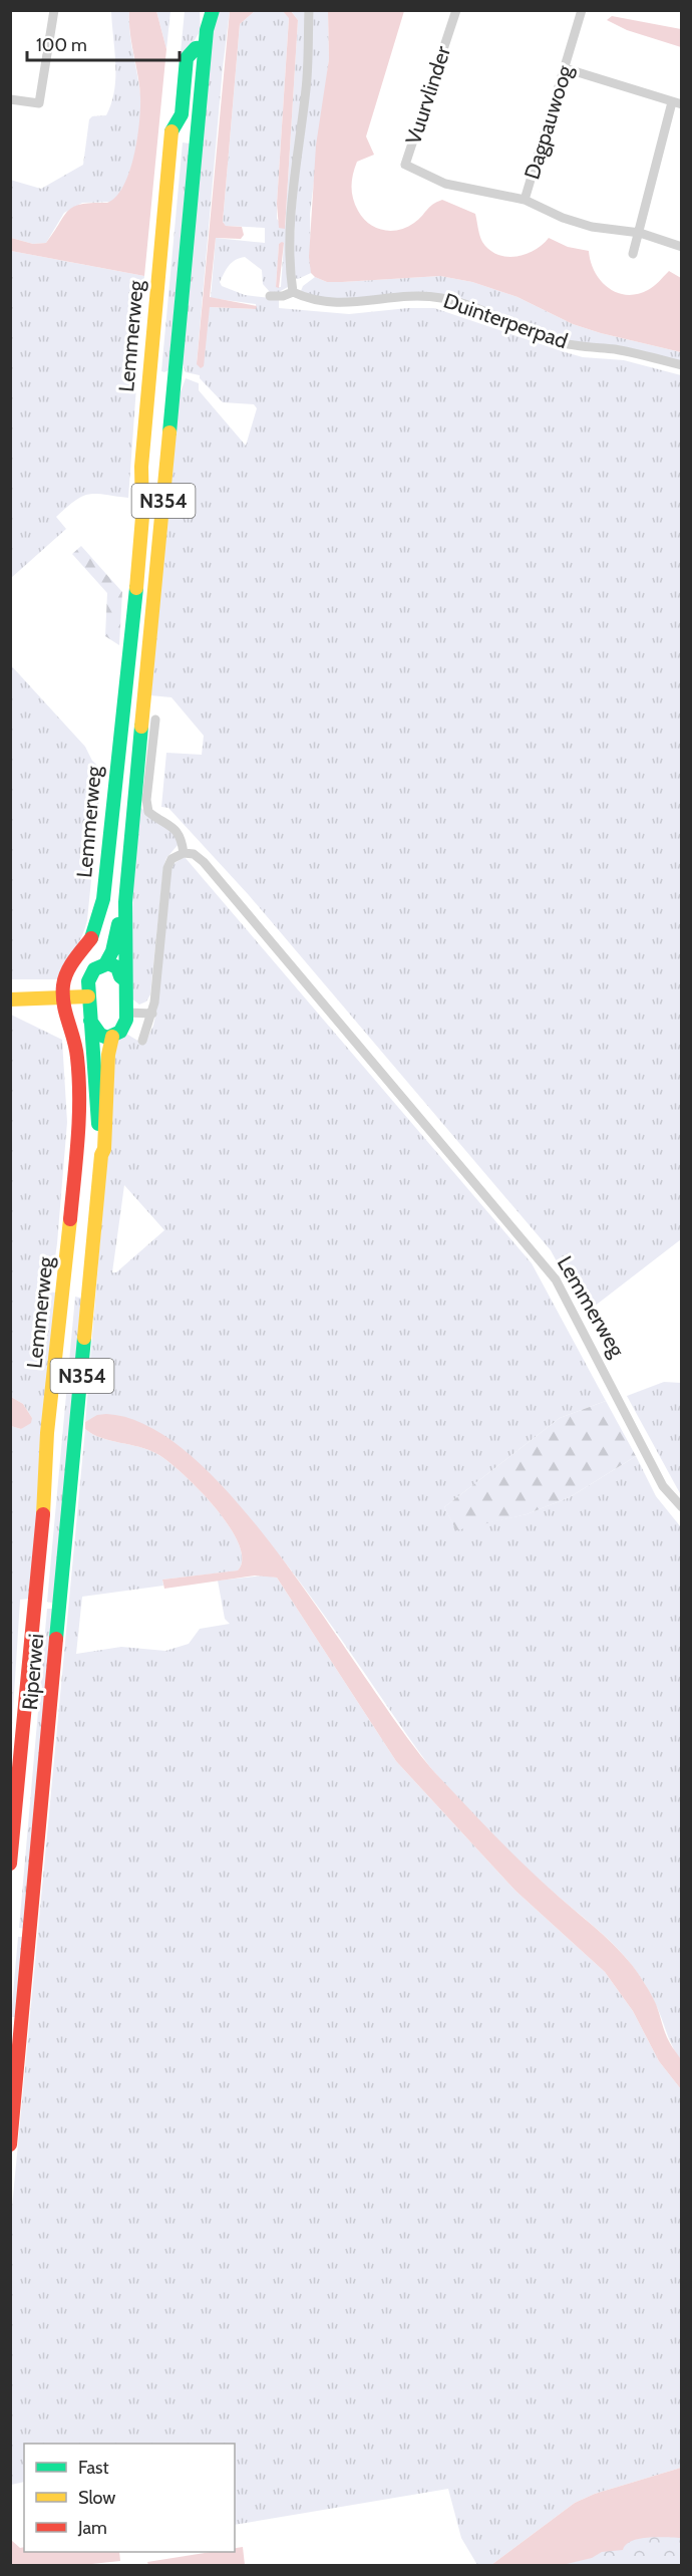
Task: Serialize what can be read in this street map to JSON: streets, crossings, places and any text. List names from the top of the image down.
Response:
{
  "streets": {
    "main road": ["Lemmerweg", "N354", "Riperwei"],
    "street": ["Vuurvlinder", "Dagpauwoog", "Duinterperpad"]
  },
  "crossings": [
    ["Vuurvlinder", "Dagpauwoog"],
    ["Lemmerweg", "N354"],
    ["Lemmerweg", "Riperwei"],
    ["N354", "Riperwei"]
  ],
  "legend": ["Fast", "Slow", "Jam"],
  "scale_bar": "100 m"
}
